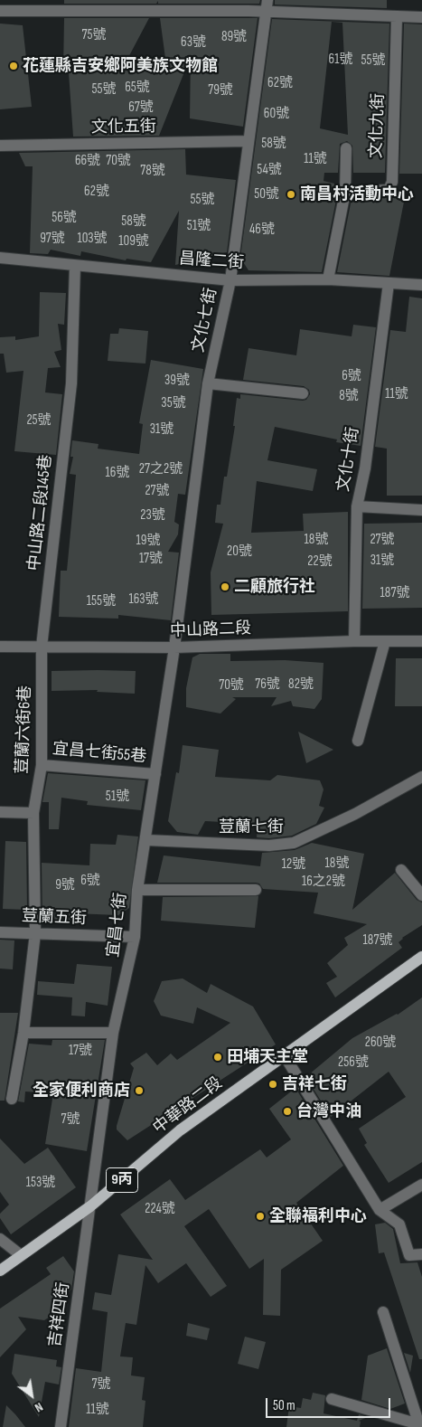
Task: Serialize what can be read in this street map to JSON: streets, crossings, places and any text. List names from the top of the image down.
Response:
{
  "streets": {
    "main road": ["中華路二段", "9丙"],
    "street": [
      "文化九街",
      "文化五街",
      "昌隆二街",
      "文化七街",
      "文化十街",
      "中山路二段145巷",
      "中山路二段",
      "荳蘭六街6巷",
      "宜昌七街55巷",
      "荳蘭七街",
      "荳蘭五街",
      "宜昌七街",
      "吉祥四街"
    ]
  },
  "crossings": [
    ["文化五街", "文化七街"],
    ["昌隆二街", "文化七街"],
    ["昌隆二街", "文化十街"],
    ["昌隆二街", "中山路二段145巷"],
    ["文化七街", "中山路二段"],
    ["文化七街", "宜昌七街"],
    ["文化十街", "中山路二段"],
    ["中山路二段145巷", "中山路二段"],
    ["中山路二段145巷", "荳蘭六街6巷"],
    ["中山路二段", "荳蘭六街6巷"],
    ["中山路二段", "宜昌七街"],
    ["荳蘭六街6巷", "宜昌七街55巷"],
    ["荳蘭六街6巷", "荳蘭五街"],
    ["宜昌七街55巷", "宜昌七街"],
    ["荳蘭七街", "宜昌七街"],
    ["荳蘭五街", "宜昌七街"],
    ["宜昌七街", "中華路二段"],
    ["宜昌七街", "吉祥四街"],
    ["中華路二段", "吉祥四街"]
  ],
  "places": [
    "花蓮縣吉安鄉阿美族文物館",
    "南昌村活動中心",
    "二顧旅行社",
    "田埔天主堂",
    "吉祥七街",
    "全家便利商店",
    "台灣中油",
    "全聯福利中心"
  ],
  "house_numbers": [
    "75號",
    "89號",
    "63號",
    "61號",
    "55號",
    "62號",
    "65號",
    "55號",
    "79號",
    "67號",
    "60號",
    "58號",
    "11號",
    "66號",
    "70號",
    "54號",
    "78號",
    "62號",
    "50號",
    "55號",
    "56號",
    "58號",
    "51號",
    "46號",
    "97號",
    "103號",
    "109號",
    "6號",
    "39號",
    "11號",
    "8號",
    "35號",
    "25號",
    "31號",
    "27之2號",
    "16號",
    "27號",
    "23號",
    "18號",
    "27號",
    "19號",
    "20號",
    "17號",
    "31號",
    "22號",
    "187號",
    "163號",
    "155號",
    "76號",
    "82號",
    "70號",
    "51號",
    "18號",
    "12號",
    "6號",
    "16之2號",
    "9號",
    "187號",
    "260號",
    "17號",
    "256號",
    "7號",
    "153號",
    "224號",
    "7號",
    "11號"
  ],
  "scale_bar": "50 m",
  "north": "bottom right"
}
